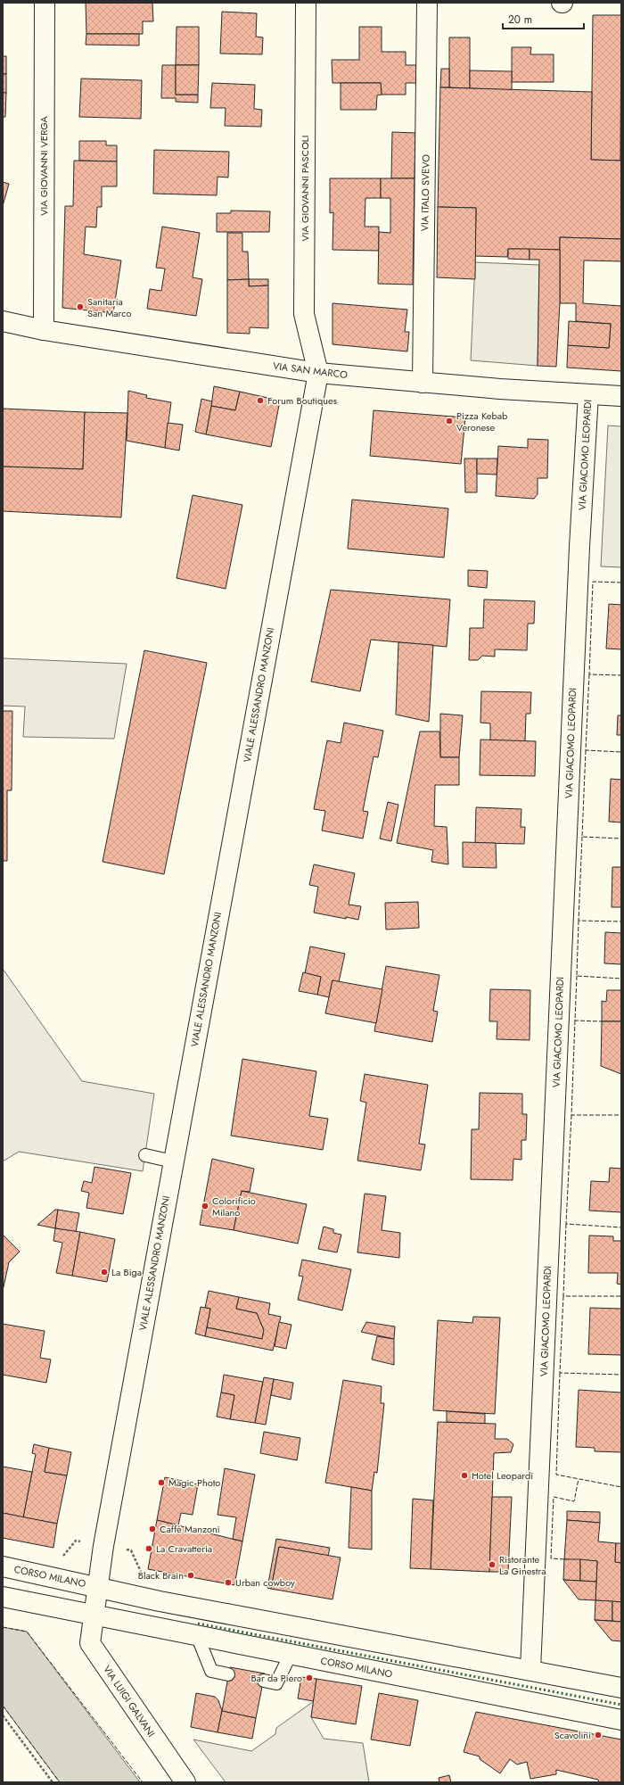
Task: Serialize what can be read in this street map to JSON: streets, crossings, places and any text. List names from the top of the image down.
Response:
{
  "streets": {
    "street": [
      "VIA GIOVANNI VERGA",
      "VIA GIOVANNI PASCOLI",
      "VIA ITALO SVEVO",
      "VIA SAN MARCO",
      "VIA GIACOMO LEOPARDI",
      "VIALE ALESSANDRO MANZONI",
      "CORSO MILANO",
      "VIA LUIGI GALVANI"
    ]
  },
  "crossings": [
    ["VIA GIOVANNI VERGA", "VIA SAN MARCO"],
    ["VIA GIOVANNI PASCOLI", "VIA SAN MARCO"],
    ["VIA GIOVANNI PASCOLI", "VIALE ALESSANDRO MANZONI"],
    ["VIA ITALO SVEVO", "VIA SAN MARCO"],
    ["VIA SAN MARCO", "VIA GIACOMO LEOPARDI"],
    ["VIA SAN MARCO", "VIALE ALESSANDRO MANZONI"],
    ["VIA GIACOMO LEOPARDI", "CORSO MILANO"],
    ["VIALE ALESSANDRO MANZONI", "CORSO MILANO"],
    ["CORSO MILANO", "VIA LUIGI GALVANI"]
  ],
  "places": [
    "Sanitaria San Marco",
    "Forum Boutiques",
    "Pizza Kebab Veronese",
    "Colorificio Milano",
    "La Biga",
    "Hotel Leopardi",
    "Magic Photo",
    "Caffè Manzoni",
    "La Cravatteria",
    "Ristorante La Ginestra",
    "Black Brain",
    "Urban cowboy",
    "Bar da Piero",
    "Scavolini"
  ],
  "scale_bar": "20 m"
}
